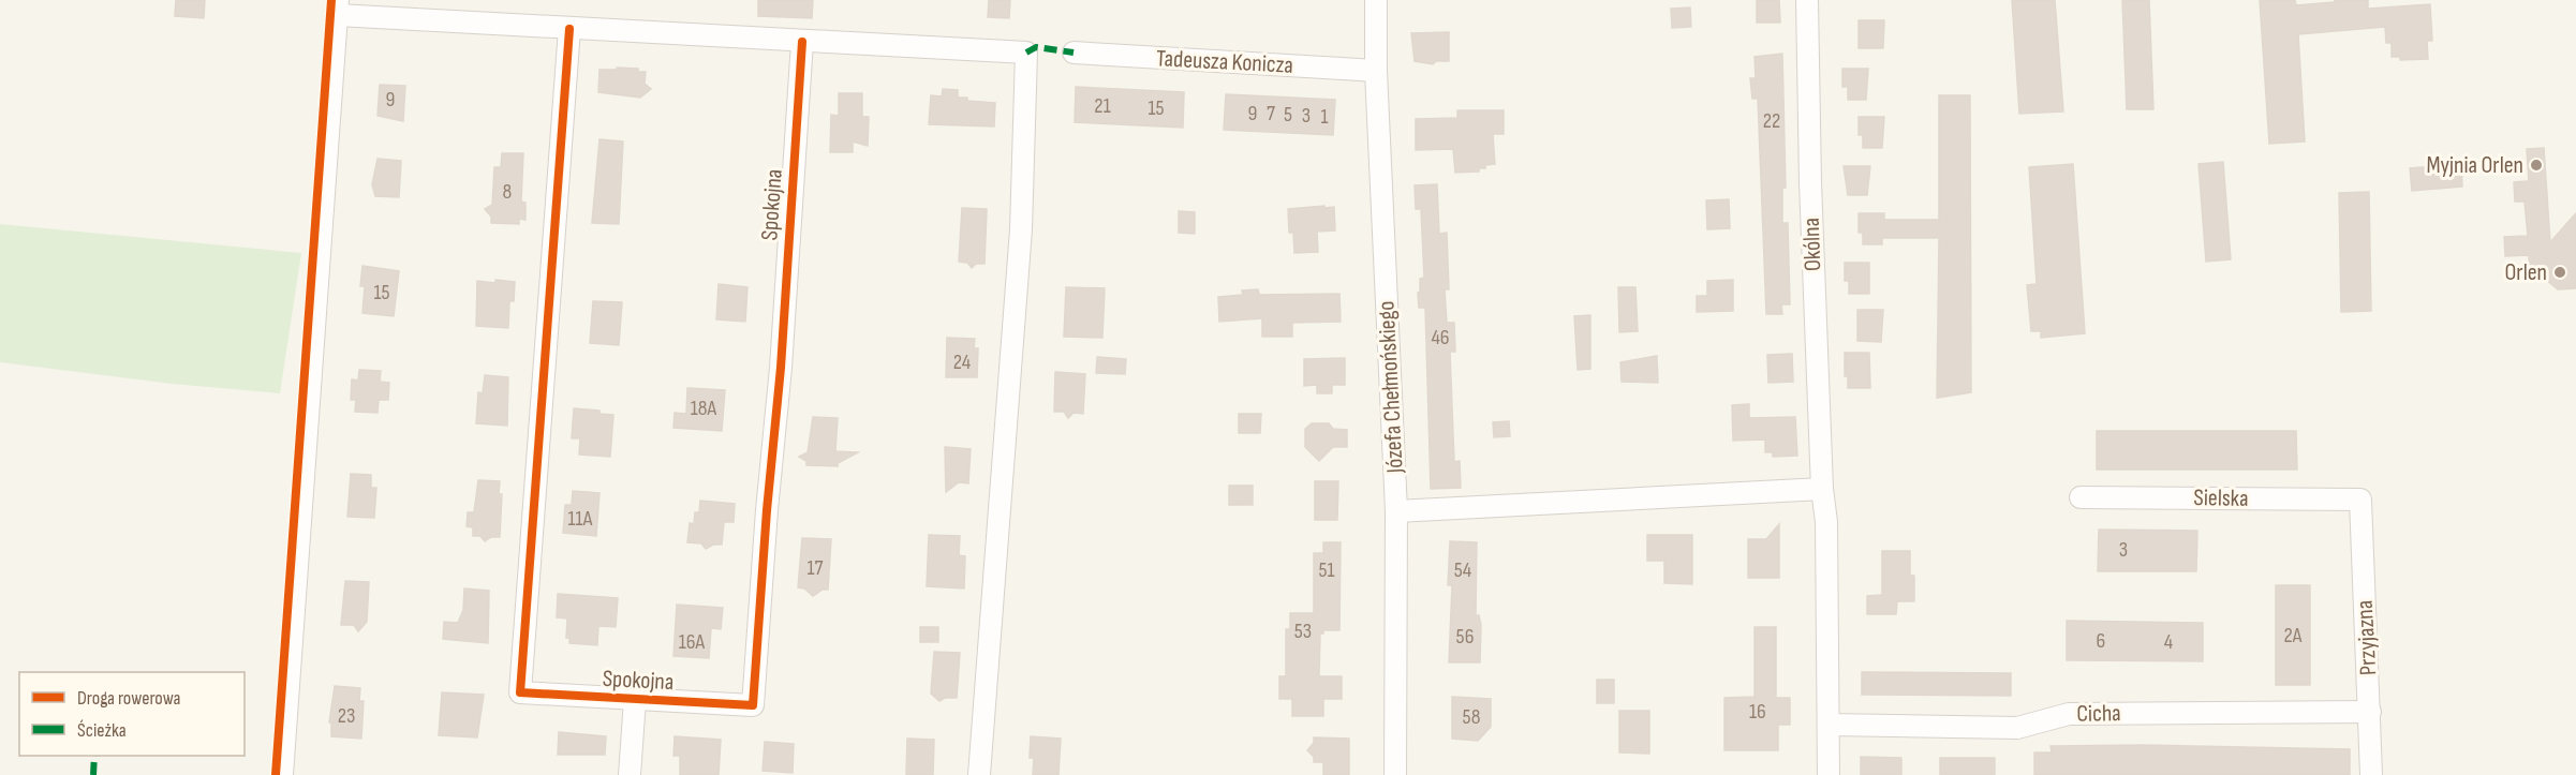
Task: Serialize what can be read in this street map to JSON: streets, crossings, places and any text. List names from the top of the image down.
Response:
{
  "streets": {
    "street": [
      "Tadeusza Konicza",
      "Spokojna",
      "Okólna",
      "Józefa Chełmońskiego",
      "Sielska",
      "Przyjazna",
      "Cicha"
    ]
  },
  "crossings": [
    ["Tadeusza Konicza", "Józefa Chełmońskiego"],
    ["Okólna", "Cicha"],
    ["Sielska", "Przyjazna"],
    ["Przyjazna", "Cicha"]
  ],
  "places": ["Myjnia Orlen", "Orlen"],
  "house_numbers": [
    "9",
    "21",
    "15",
    "9",
    "7",
    "5",
    "3",
    "1",
    "22",
    "8",
    "15",
    "46",
    "24",
    "18A",
    "11A",
    "3",
    "17",
    "51",
    "54",
    "53",
    "2A",
    "56",
    "6",
    "16A",
    "4",
    "16",
    "23",
    "58"
  ],
  "legend": ["Droga rowerowa", "Ścieżka"]
}
